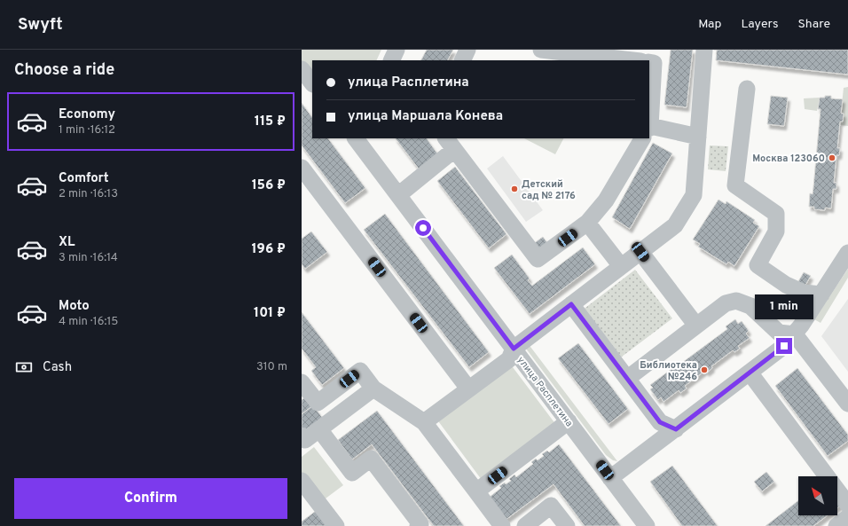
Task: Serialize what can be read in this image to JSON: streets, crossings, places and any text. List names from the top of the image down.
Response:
{
  "streets": {
    "street": ["улица Расплетина"]
  },
  "places": ["Москва 123060", "Детский сад № 2176", "Библиотека №246"],
  "north": "top left",
  "page": {
    "header": "Swyft",
    "nav": ["Map", "Layers", "Share"],
    "heading": "Choose a ride",
    "banner": ["улица Расплетина", "улица Маршала Конева"],
    "list": [
      {
        "name": "Economy",
        "note": "1 min · 16:12",
        "value": "115 ₽"
      },
      {
        "name": "Comfort",
        "note": "2 min · 16:13",
        "value": "156 ₽"
      },
      {
        "name": "XL",
        "note": "3 min · 16:14",
        "value": "196 ₽"
      },
      {
        "name": "Moto",
        "note": "4 min · 16:15",
        "value": "101 ₽"
      }
    ],
    "bubble": "1 min",
    "pay": ["Cash", "310 m"],
    "buttons": "Confirm"
  }
}
